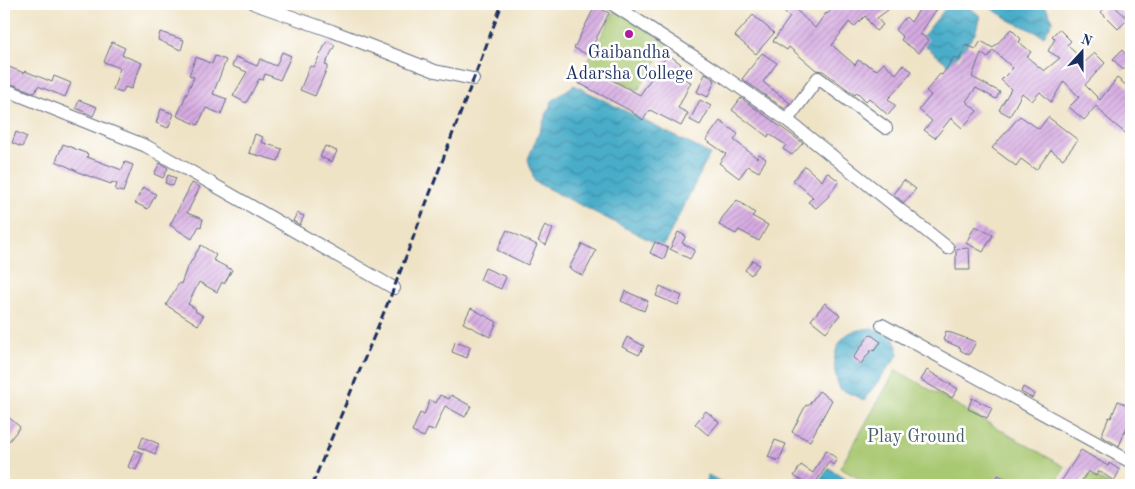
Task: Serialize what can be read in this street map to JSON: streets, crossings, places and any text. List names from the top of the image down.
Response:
{
  "parks": ["Play Ground"],
  "places": ["Gaibandha Adarsha College"],
  "north": "top"
}
